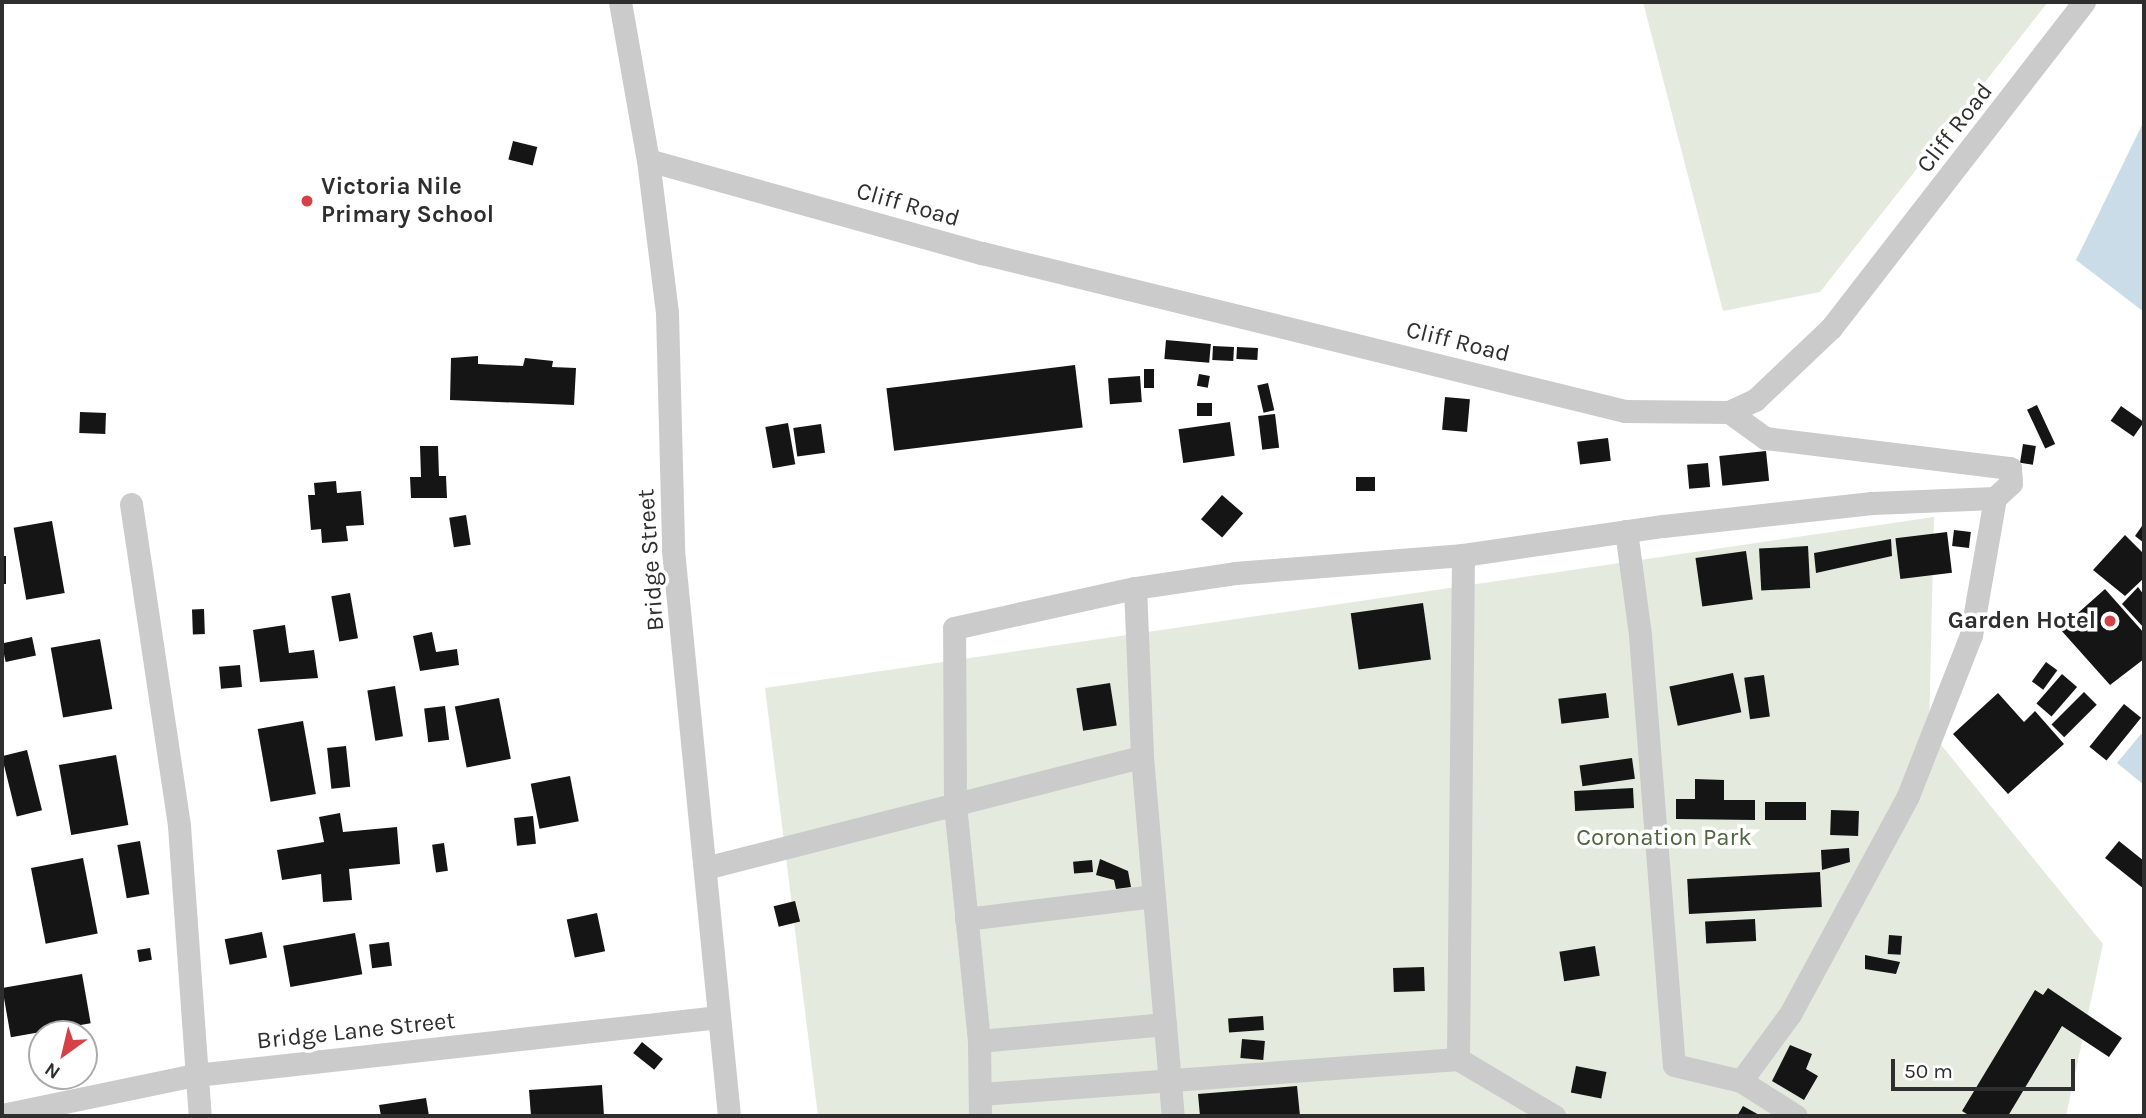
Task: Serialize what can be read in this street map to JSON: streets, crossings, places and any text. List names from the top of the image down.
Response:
{
  "streets": {
    "street": ["Cliff Road", "Bridge Street", "Bridge Lane Street"]
  },
  "crossings": [
    ["Cliff Road", "Bridge Street"],
    ["Bridge Street", "Bridge Lane Street"]
  ],
  "parks": ["Coronation Park"],
  "places": ["Victoria Nile Primary School", "Garden Hotel"],
  "scale_bar": "50 m",
  "north": "bottom left"
}
